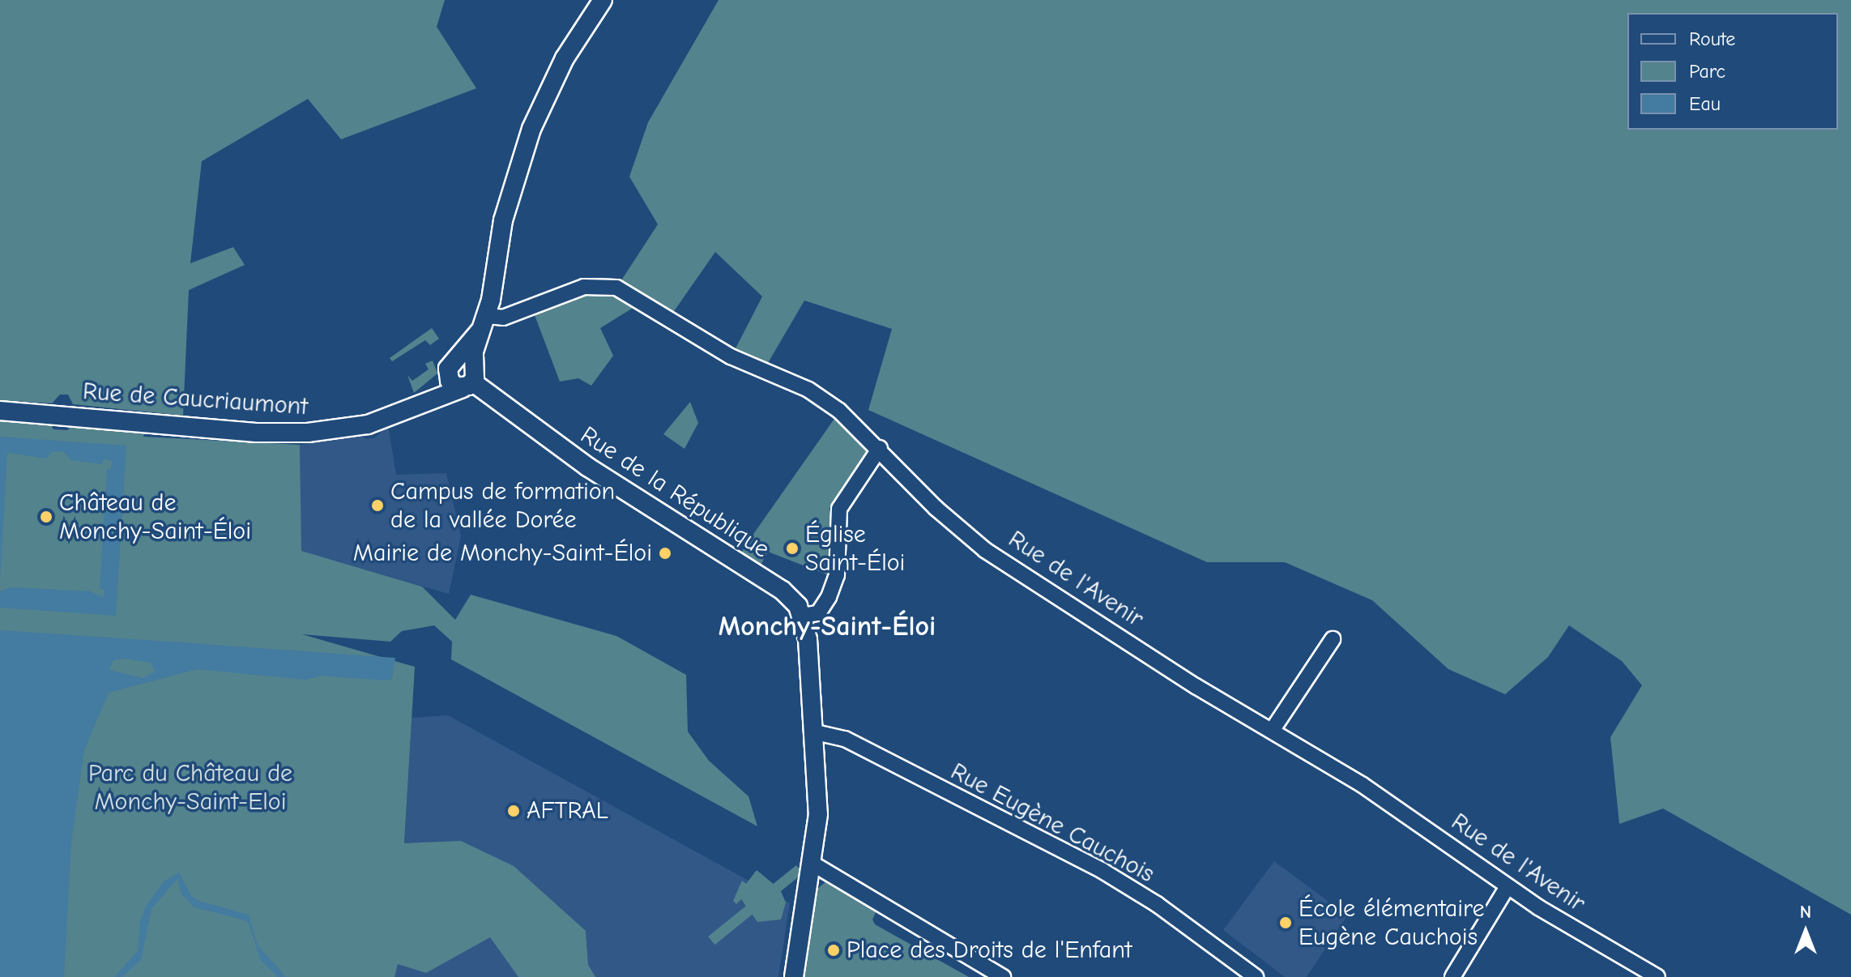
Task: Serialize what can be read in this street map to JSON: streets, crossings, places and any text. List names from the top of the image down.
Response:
{
  "streets": {
    "street": [
      "Rue de Caucriaumont",
      "Rue de la République",
      "Rue de l'Avenir",
      "Rue Eugène Cauchois"
    ]
  },
  "crossings": [
    ["Rue de la République", "Rue Eugène Cauchois"]
  ],
  "districts": ["Monchy-Saint-Éloi"],
  "parks": ["Parc du Château de Monchy-Saint-Eloi"],
  "places": [
    "Campus de formation de la vallée Dorée",
    "Château de Monchy-Saint-Éloi",
    "Église Saint-Éloi",
    "Mairie de Monchy-Saint-Éloi",
    "AFTRAL",
    "École élémentaire Eugène Cauchois",
    "Place des Droits de l'Enfant"
  ],
  "legend": ["Route", "Parc", "Eau"],
  "north": "top"
}
